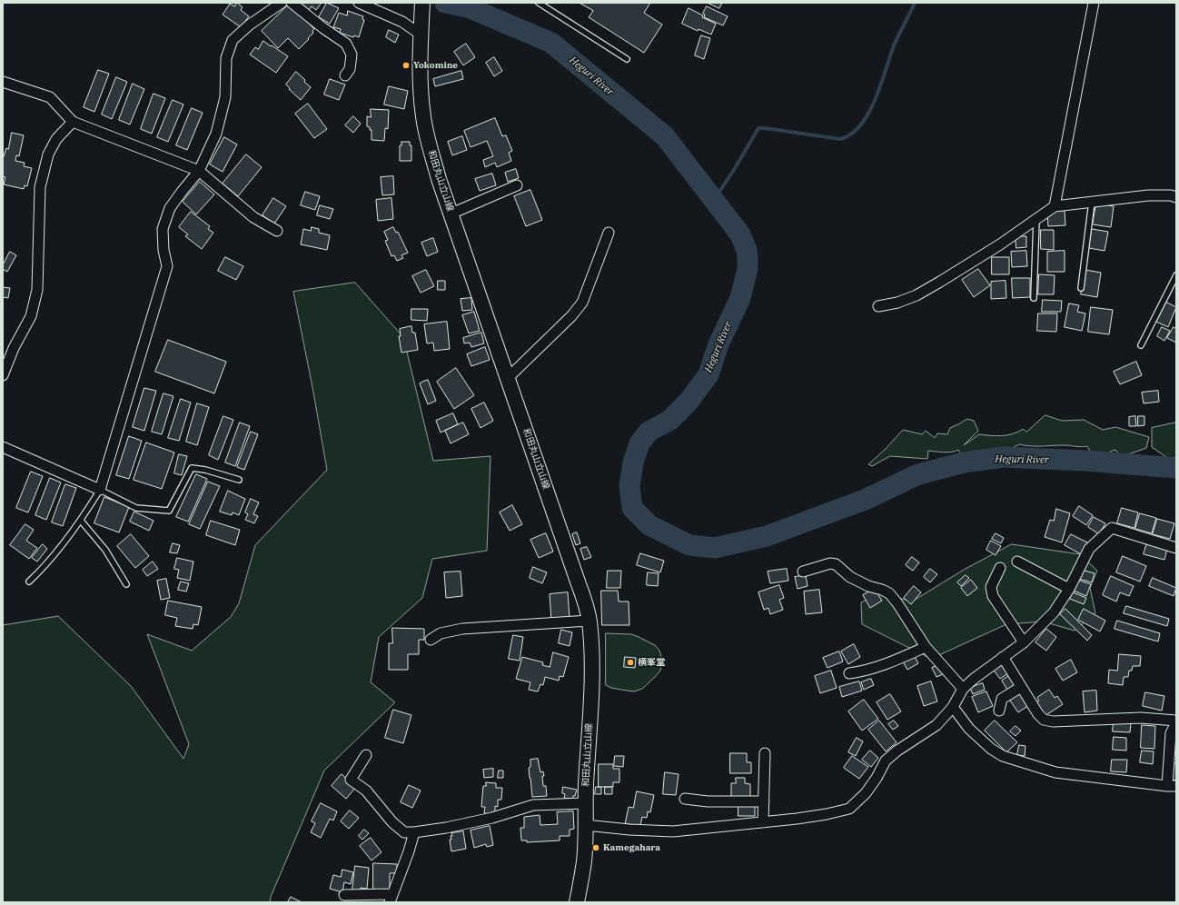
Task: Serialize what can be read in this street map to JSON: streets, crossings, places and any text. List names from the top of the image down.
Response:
{
  "streets": {
    "main road": ["和田丸山立山線"]
  },
  "water": ["Heguri River"],
  "places": ["Yokomine", "横峯堂", "Kamegahara"]
}
